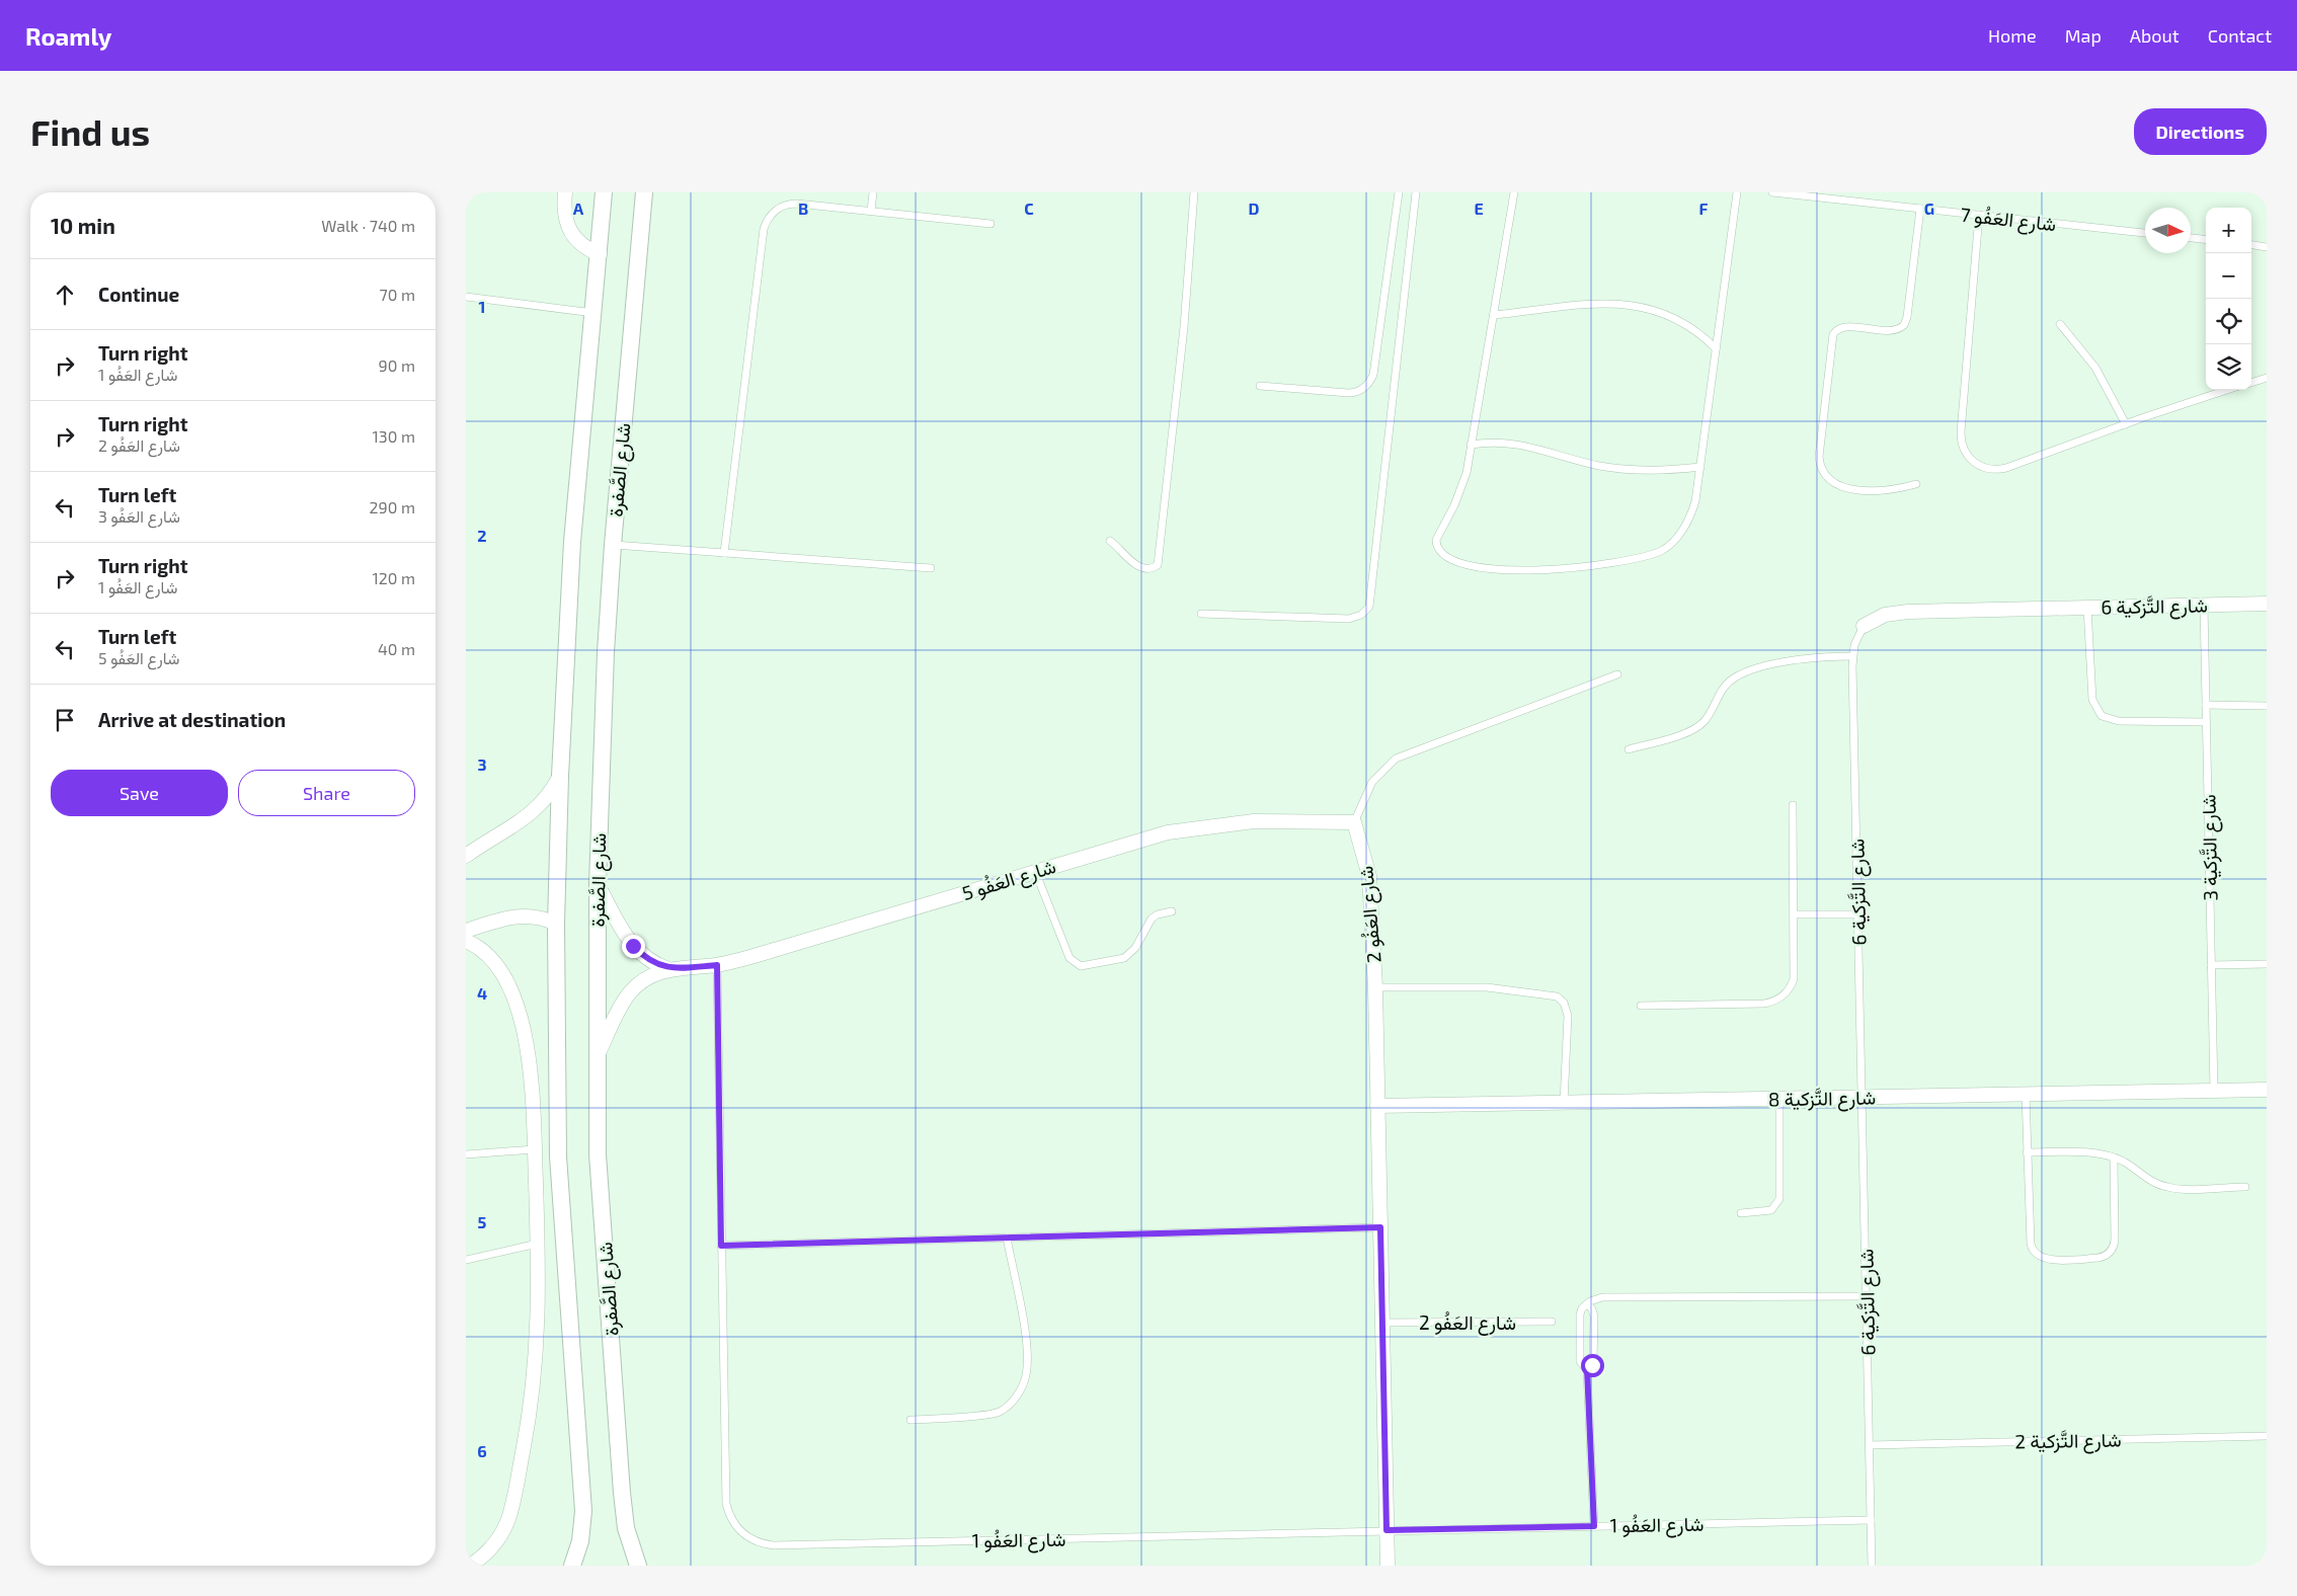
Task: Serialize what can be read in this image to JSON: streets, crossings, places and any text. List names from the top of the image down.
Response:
{
  "streets": {
    "street": [
      "شارع الصَّفرة",
      "شارع التَّزكية 6",
      "شارع العَفُو 5",
      "شارع العَفُو 2",
      "شارع التَّزكية 8"
    ],
    "lane": [
      "شارع العَفُو 7",
      "شارع التَّزكية 3",
      "شارع التَّزكية 2",
      "شارع العَفُو 1"
    ]
  },
  "crossings": [
    ["شارع الصَّفرة", "شارع العَفُو 5"],
    ["شارع التَّزكية 6", "شارع التَّزكية 3"],
    ["شارع التَّزكية 6", "شارع التَّزكية 8"],
    ["شارع التَّزكية 6", "شارع التَّزكية 2"],
    ["شارع التَّزكية 6", "شارع العَفُو 1"],
    ["شارع التَّزكية 3", "شارع التَّزكية 8"],
    ["شارع العَفُو 5", "شارع العَفُو 2"],
    ["شارع العَفُو 5", "شارع العَفُو 1"],
    ["شارع العَفُو 2", "شارع التَّزكية 8"],
    ["شارع العَفُو 2", "شارع العَفُو 1"]
  ],
  "north": "right",
  "page": {
    "header": "Roamly",
    "nav": [
      "Home",
      "Map",
      "About",
      "Contact"
    ],
    "buttons": [
      "Directions",
      ["Save", "Share"]
    ],
    "title": "Find us",
    "heading": ["10 min", "Walk · 740 m"],
    "map_buttons": ["+", "−"],
    "list": [
      ["Continue", "70 m"],
      ["Turn right", "شارع العَفُو 1", "90 m"],
      ["Turn right", "شارع العَفُو 2", "130 m"],
      ["Turn left", "شارع العَفُو 3", "290 m"],
      ["Turn right", "شارع العَفُو 1", "120 m"],
      ["Turn left", "شارع العَفُو 5", "40 m"],
      "Arrive at destination"
    ]
  },
  "grid": {
    "columns": [
      "A",
      "B",
      "C",
      "D",
      "E",
      "F",
      "G"
    ],
    "rows": [
      "1",
      "2",
      "3",
      "4",
      "5",
      "6"
    ]
  }
}
